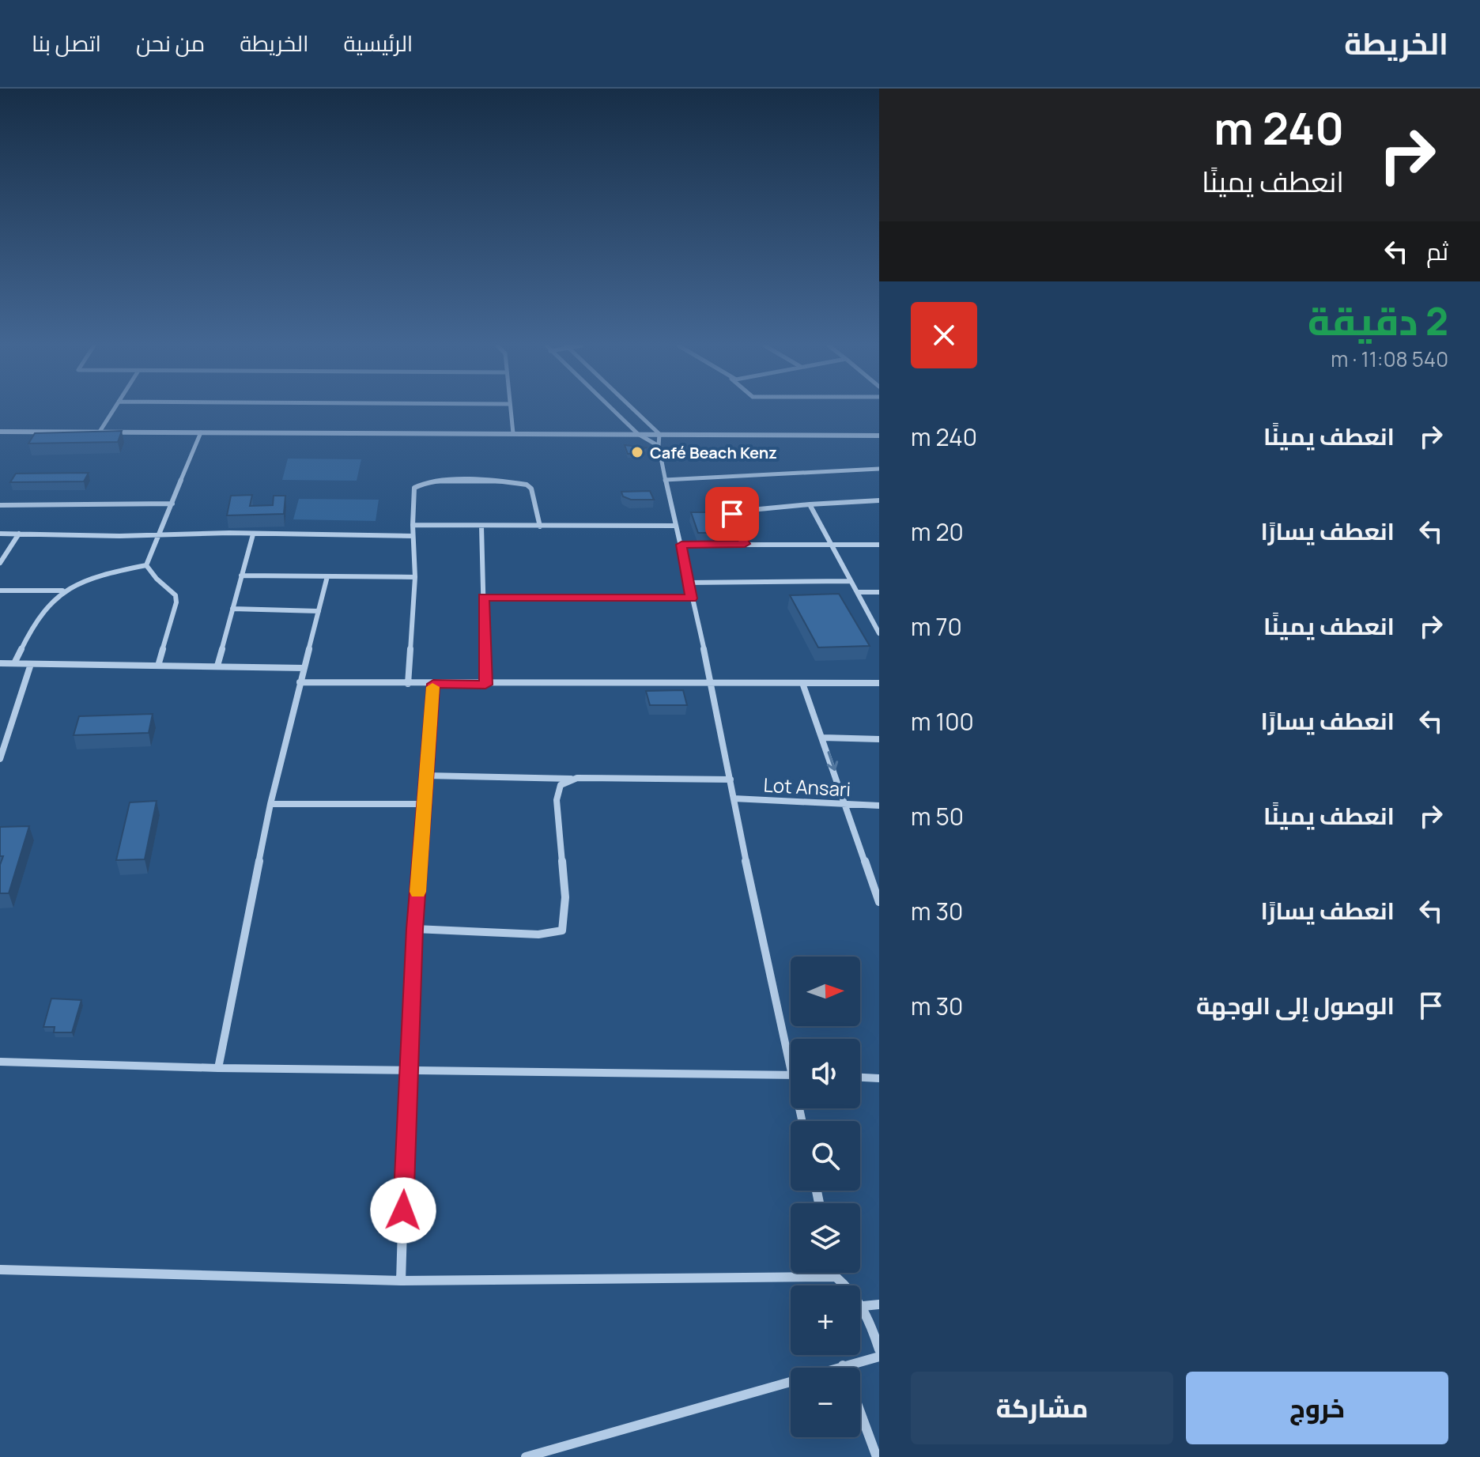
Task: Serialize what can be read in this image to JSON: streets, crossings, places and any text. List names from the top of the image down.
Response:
{
  "streets": {
    "street": ["Lot Ansari"]
  },
  "places": ["Café Beach Kenz"],
  "north": "right",
  "page": {
    "header": "الخريطة",
    "nav": [
      "الرئيسية",
      "الخريطة",
      "من نحن",
      "اتصل بنا"
    ],
    "turn": ["240 m", "انعطف يمينًا"],
    "then": "ثم",
    "heading": ["2 دقيقة", "540 m · 11:08"],
    "list": [
      {
        "name": "انعطف يمينًا",
        "value": "240 m"
      },
      {
        "name": "انعطف يسارًا",
        "value": "20 m"
      },
      {
        "name": "انعطف يمينًا",
        "value": "70 m"
      },
      {
        "name": "انعطف يسارًا",
        "value": "100 m"
      },
      {
        "name": "انعطف يمينًا",
        "value": "50 m"
      },
      {
        "name": "انعطف يسارًا",
        "value": "30 m"
      },
      {
        "name": "الوصول إلى الوجهة",
        "value": "30 m"
      }
    ],
    "map_buttons": ["+", "−"],
    "buttons": ["خروج", "مشاركة"]
  }
}
